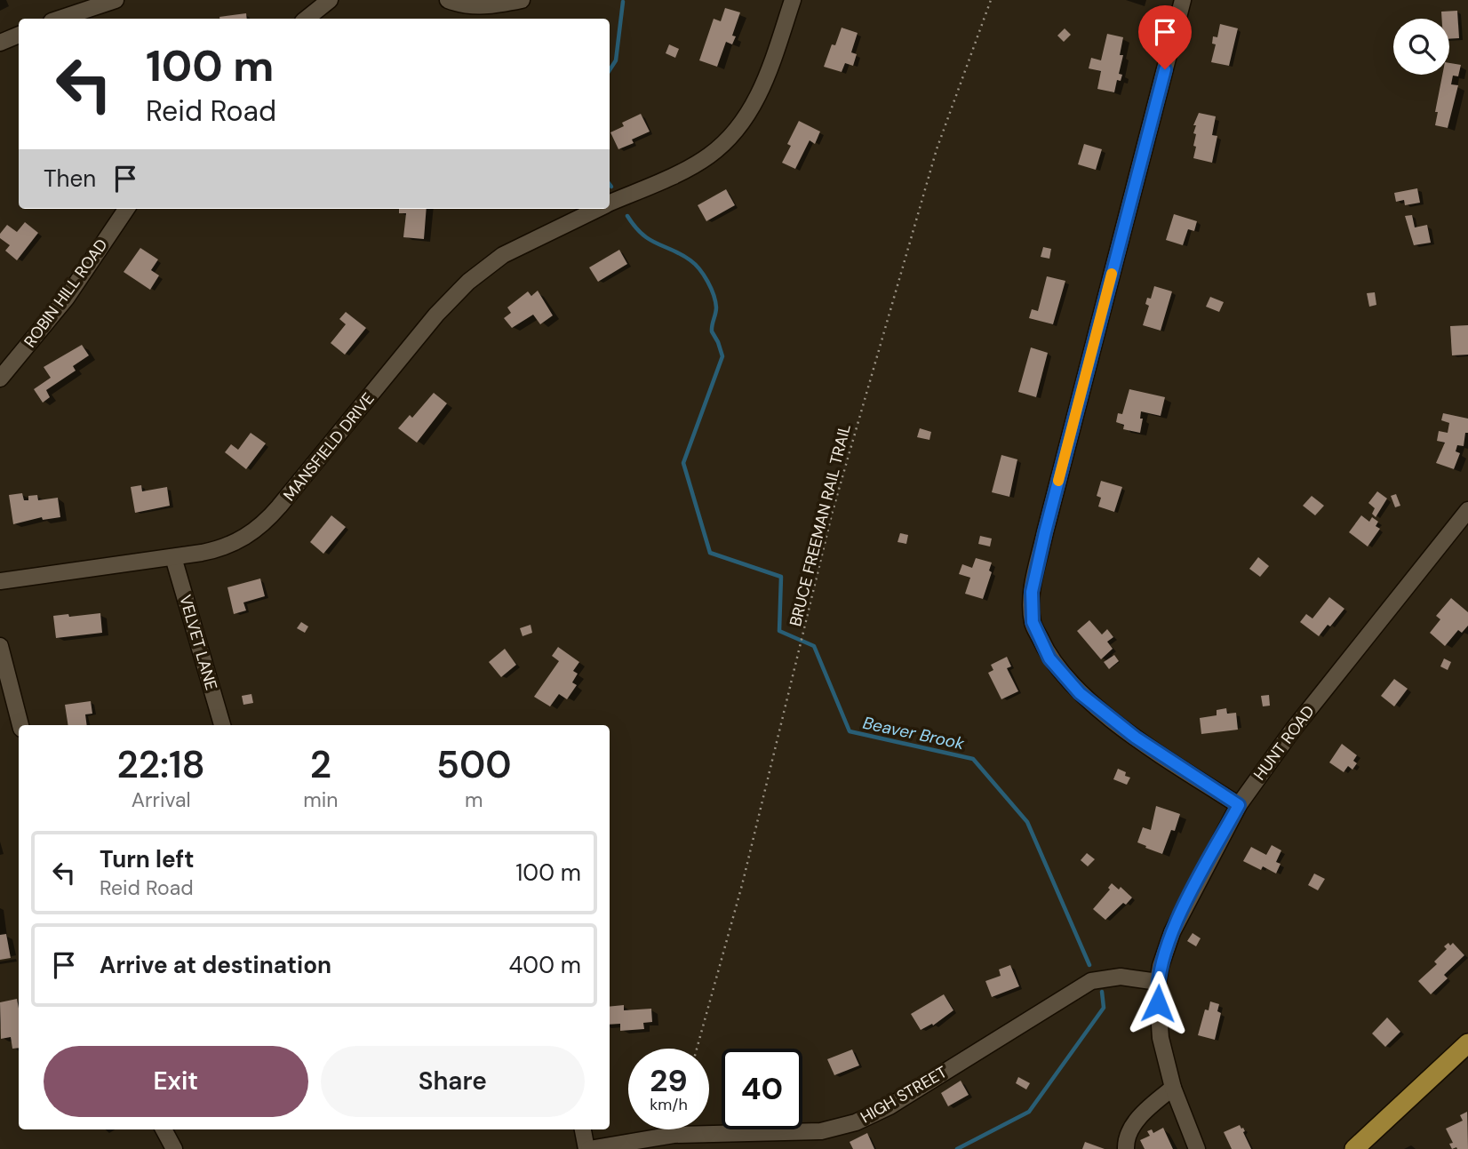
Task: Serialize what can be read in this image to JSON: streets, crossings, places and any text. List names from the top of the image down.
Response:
{
  "streets": {
    "street": [
      "ROBIN HILL ROAD",
      "MANSFIELD DRIVE",
      "VELVET LANE",
      "HUNT ROAD",
      "HIGH STREET"
    ],
    "path": ["BRUCE FREEMAN RAIL TRAIL"]
  },
  "crossings": [
    ["MANSFIELD DRIVE", "VELVET LANE"],
    ["HUNT ROAD", "HIGH STREET"]
  ],
  "water": ["Beaver Brook"],
  "page": {
    "turn": ["100 m", "Reid Road"],
    "then": "Then",
    "eta": [
      "22:18",
      "Arrival",
      "2",
      "min",
      "500",
      "m"
    ],
    "list": [
      {
        "name": "Turn left",
        "note": "Reid Road",
        "value": "100 m"
      },
      {
        "name": "Arrive at destination",
        "value": "400 m"
      }
    ],
    "buttons": ["Exit", "Share"],
    "speed": "29 km/h",
    "limit": "40"
  }
}
